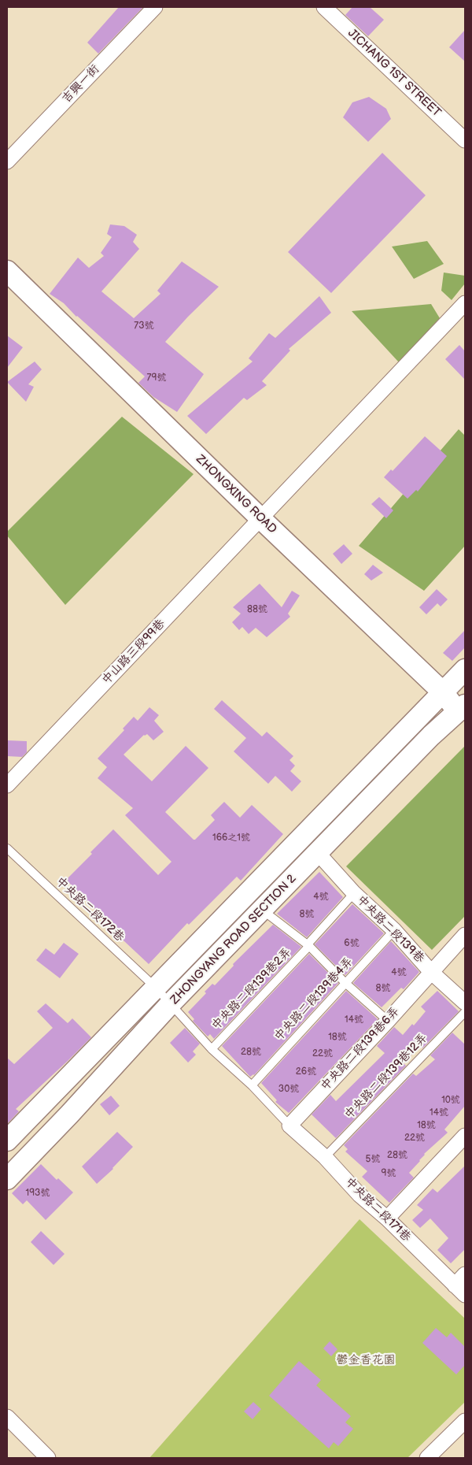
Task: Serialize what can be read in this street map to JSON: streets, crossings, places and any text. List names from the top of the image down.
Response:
{
  "streets": {
    "street": [
      "JICHANG 1ST STREET",
      "吉興一街",
      "ZHONGXING ROAD",
      "中山路三段99巷",
      "中央路二段139巷",
      "ZHONGYANG ROAD SECTION 2",
      "中央路二段139巷6弄",
      "中央路二段171巷"
    ],
    "lane": [
      "中央路二段172巷",
      "中央路二段139巷2弄",
      "中央路二段139巷4弄",
      "中央路二段139巷12弄"
    ]
  },
  "crossings": [
    ["ZHONGXING ROAD", "中山路三段99巷"],
    ["ZHONGXING ROAD", "ZHONGYANG ROAD SECTION 2"],
    ["中央路二段172巷", "ZHONGYANG ROAD SECTION 2"],
    ["中央路二段172巷", "中央路二段139巷2弄"],
    ["中央路二段172巷", "中央路二段139巷4弄"],
    ["中央路二段172巷", "中央路二段139巷6弄"],
    ["中央路二段172巷", "中央路二段171巷"],
    ["中央路二段139巷", "ZHONGYANG ROAD SECTION 2"],
    ["中央路二段139巷", "中央路二段139巷2弄"],
    ["中央路二段139巷", "中央路二段139巷4弄"],
    ["中央路二段139巷", "中央路二段139巷6弄"],
    ["中央路二段139巷6弄", "中央路二段171巷"],
    ["中央路二段139巷12弄", "中央路二段171巷"]
  ],
  "parks": ["鬱金香花園"],
  "house_numbers": [
    "73號",
    "79號",
    "88號",
    "166之1號",
    "4號",
    "8號",
    "6號",
    "4號",
    "8號",
    "14號",
    "18號",
    "28號",
    "22號",
    "26號",
    "30號",
    "10號",
    "14號",
    "18號",
    "22號",
    "28號",
    "5號",
    "9號",
    "193號"
  ]
}
